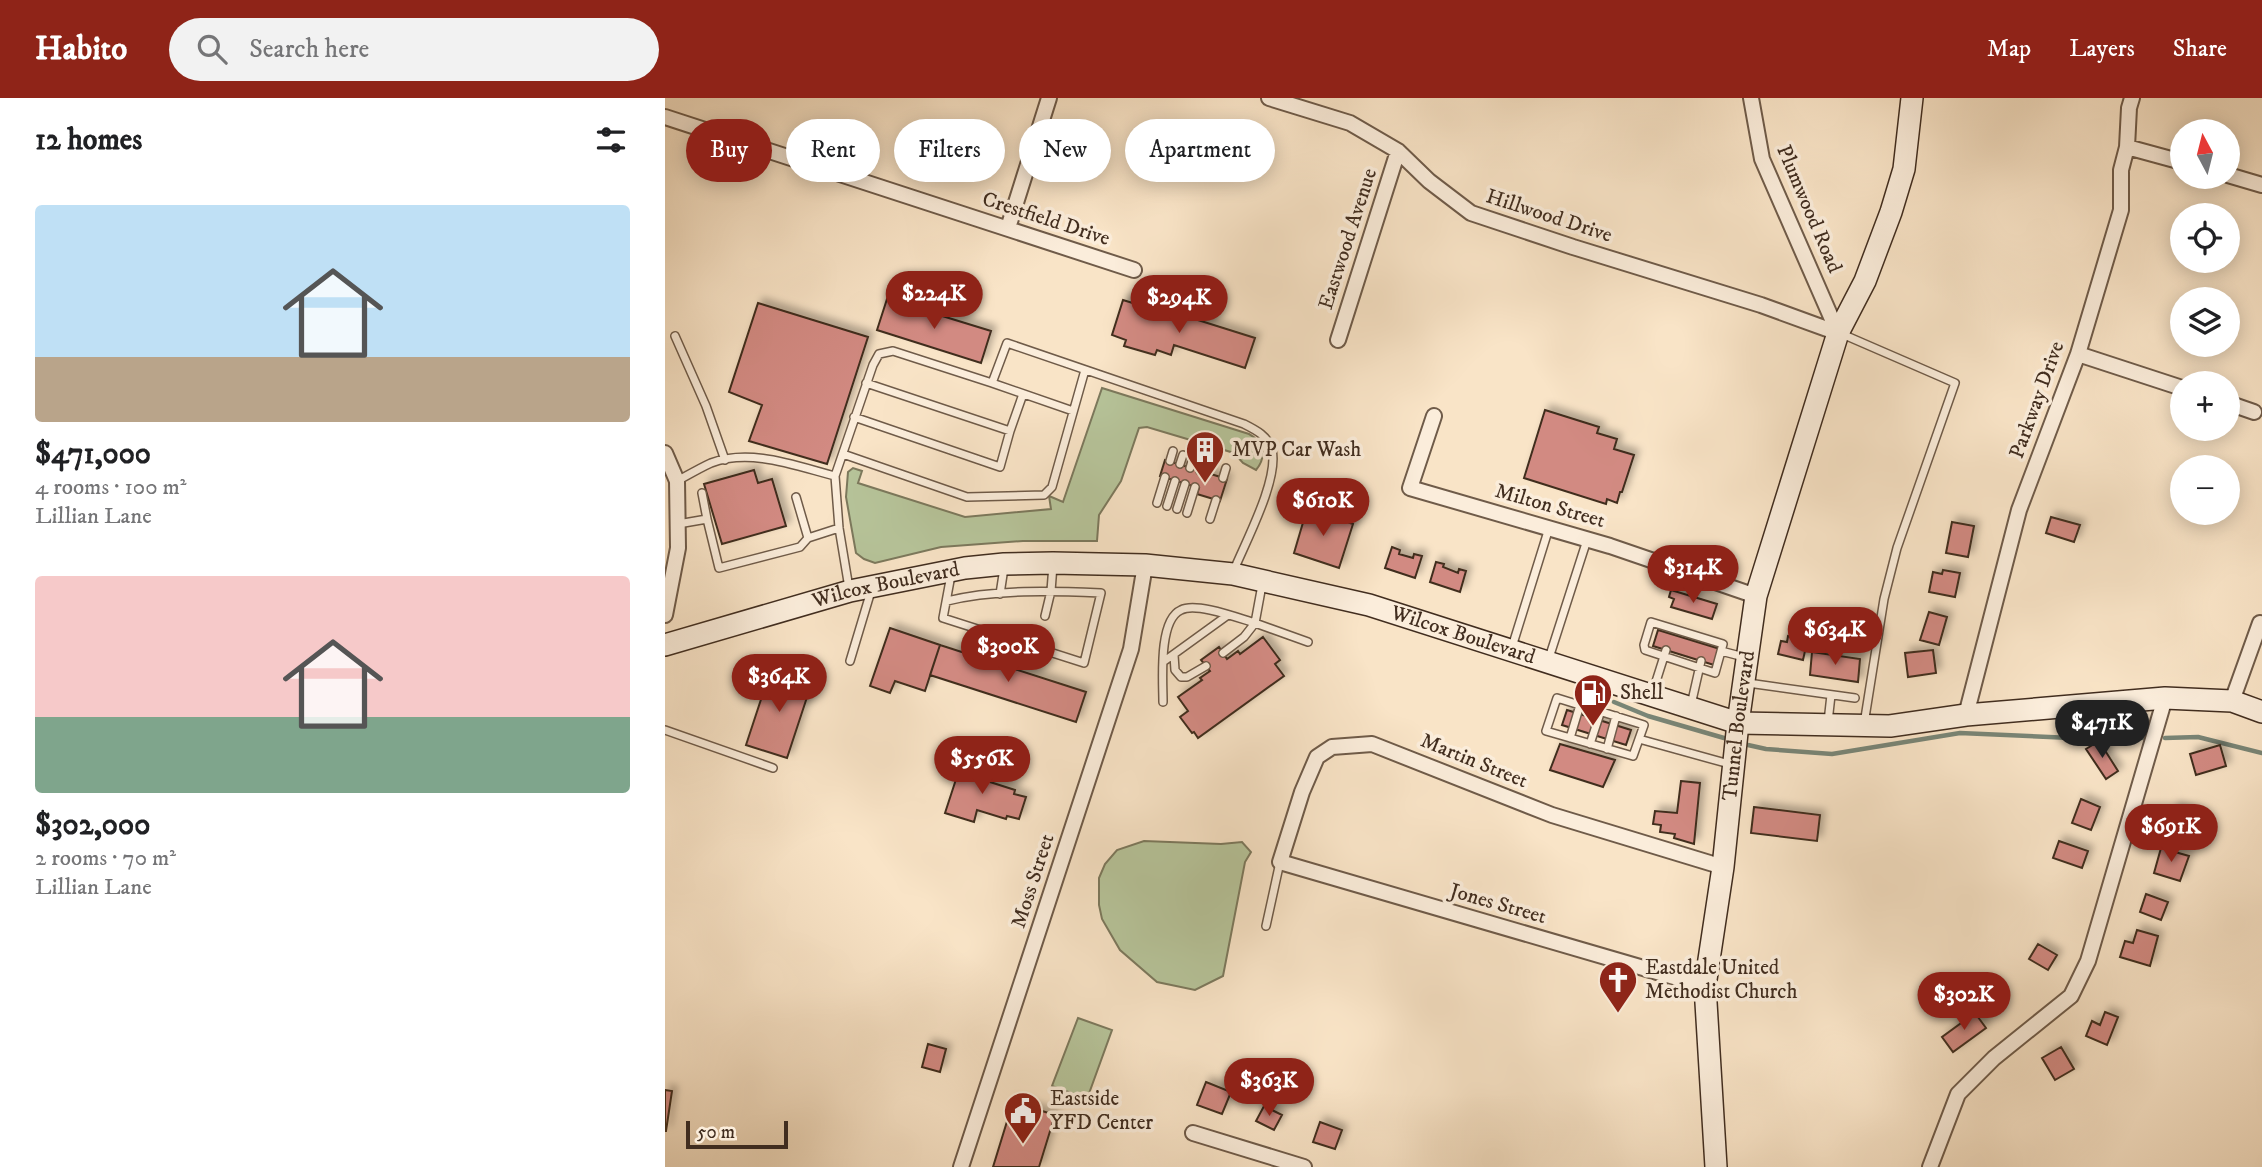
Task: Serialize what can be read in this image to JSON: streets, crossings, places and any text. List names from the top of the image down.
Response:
{
  "streets": {
    "main road": ["Wilcox Boulevard", "Tunnel Boulevard"],
    "street": [
      "Plumwood Road",
      "Hillwood Drive",
      "Crestfield Drive",
      "Eastwood Avenue",
      "Parkway Drive",
      "Milton Street",
      "Martin Street",
      "Moss Street",
      "Jones Street"
    ]
  },
  "crossings": [
    ["Plumwood Road", "Hillwood Drive"],
    ["Plumwood Road", "Tunnel Boulevard"],
    ["Hillwood Drive", "Eastwood Avenue"],
    ["Hillwood Drive", "Tunnel Boulevard"],
    ["Parkway Drive", "Wilcox Boulevard"],
    ["Milton Street", "Tunnel Boulevard"],
    ["Wilcox Boulevard", "Tunnel Boulevard"],
    ["Wilcox Boulevard", "Moss Street"],
    ["Tunnel Boulevard", "Martin Street"],
    ["Tunnel Boulevard", "Jones Street"],
    ["Martin Street", "Jones Street"]
  ],
  "places": {
    "building": ["MVP Car Wash"],
    "fuel station": ["Shell"],
    "church": ["Eastdale United Methodist Church"],
    "public building": ["Eastside YFD Center"]
  },
  "scale_bar": "50 m",
  "north": "top",
  "page": {
    "header": "Habito",
    "search": "Search here",
    "nav": ["Map", "Layers", "Share"],
    "heading": "12 homes",
    "map_buttons": ["+", "−"],
    "chip": [
      "Buy",
      "Rent",
      "Filters",
      "New",
      "Apartment"
    ],
    "list": [
      {
        "name": "$471,000",
        "note": "4 rooms · 100 m² · Lillian Lane"
      },
      {
        "name": "$302,000",
        "note": "2 rooms · 70 m² · Lillian Lane"
      }
    ],
    "price": [
      "$224K",
      "$294K",
      "$610K",
      "$314K",
      "$634K",
      "$300K",
      "$364K",
      "$471K",
      "$556K",
      "$691K",
      "$302K",
      "$363K"
    ],
    "scale": "50 m"
  }
}
